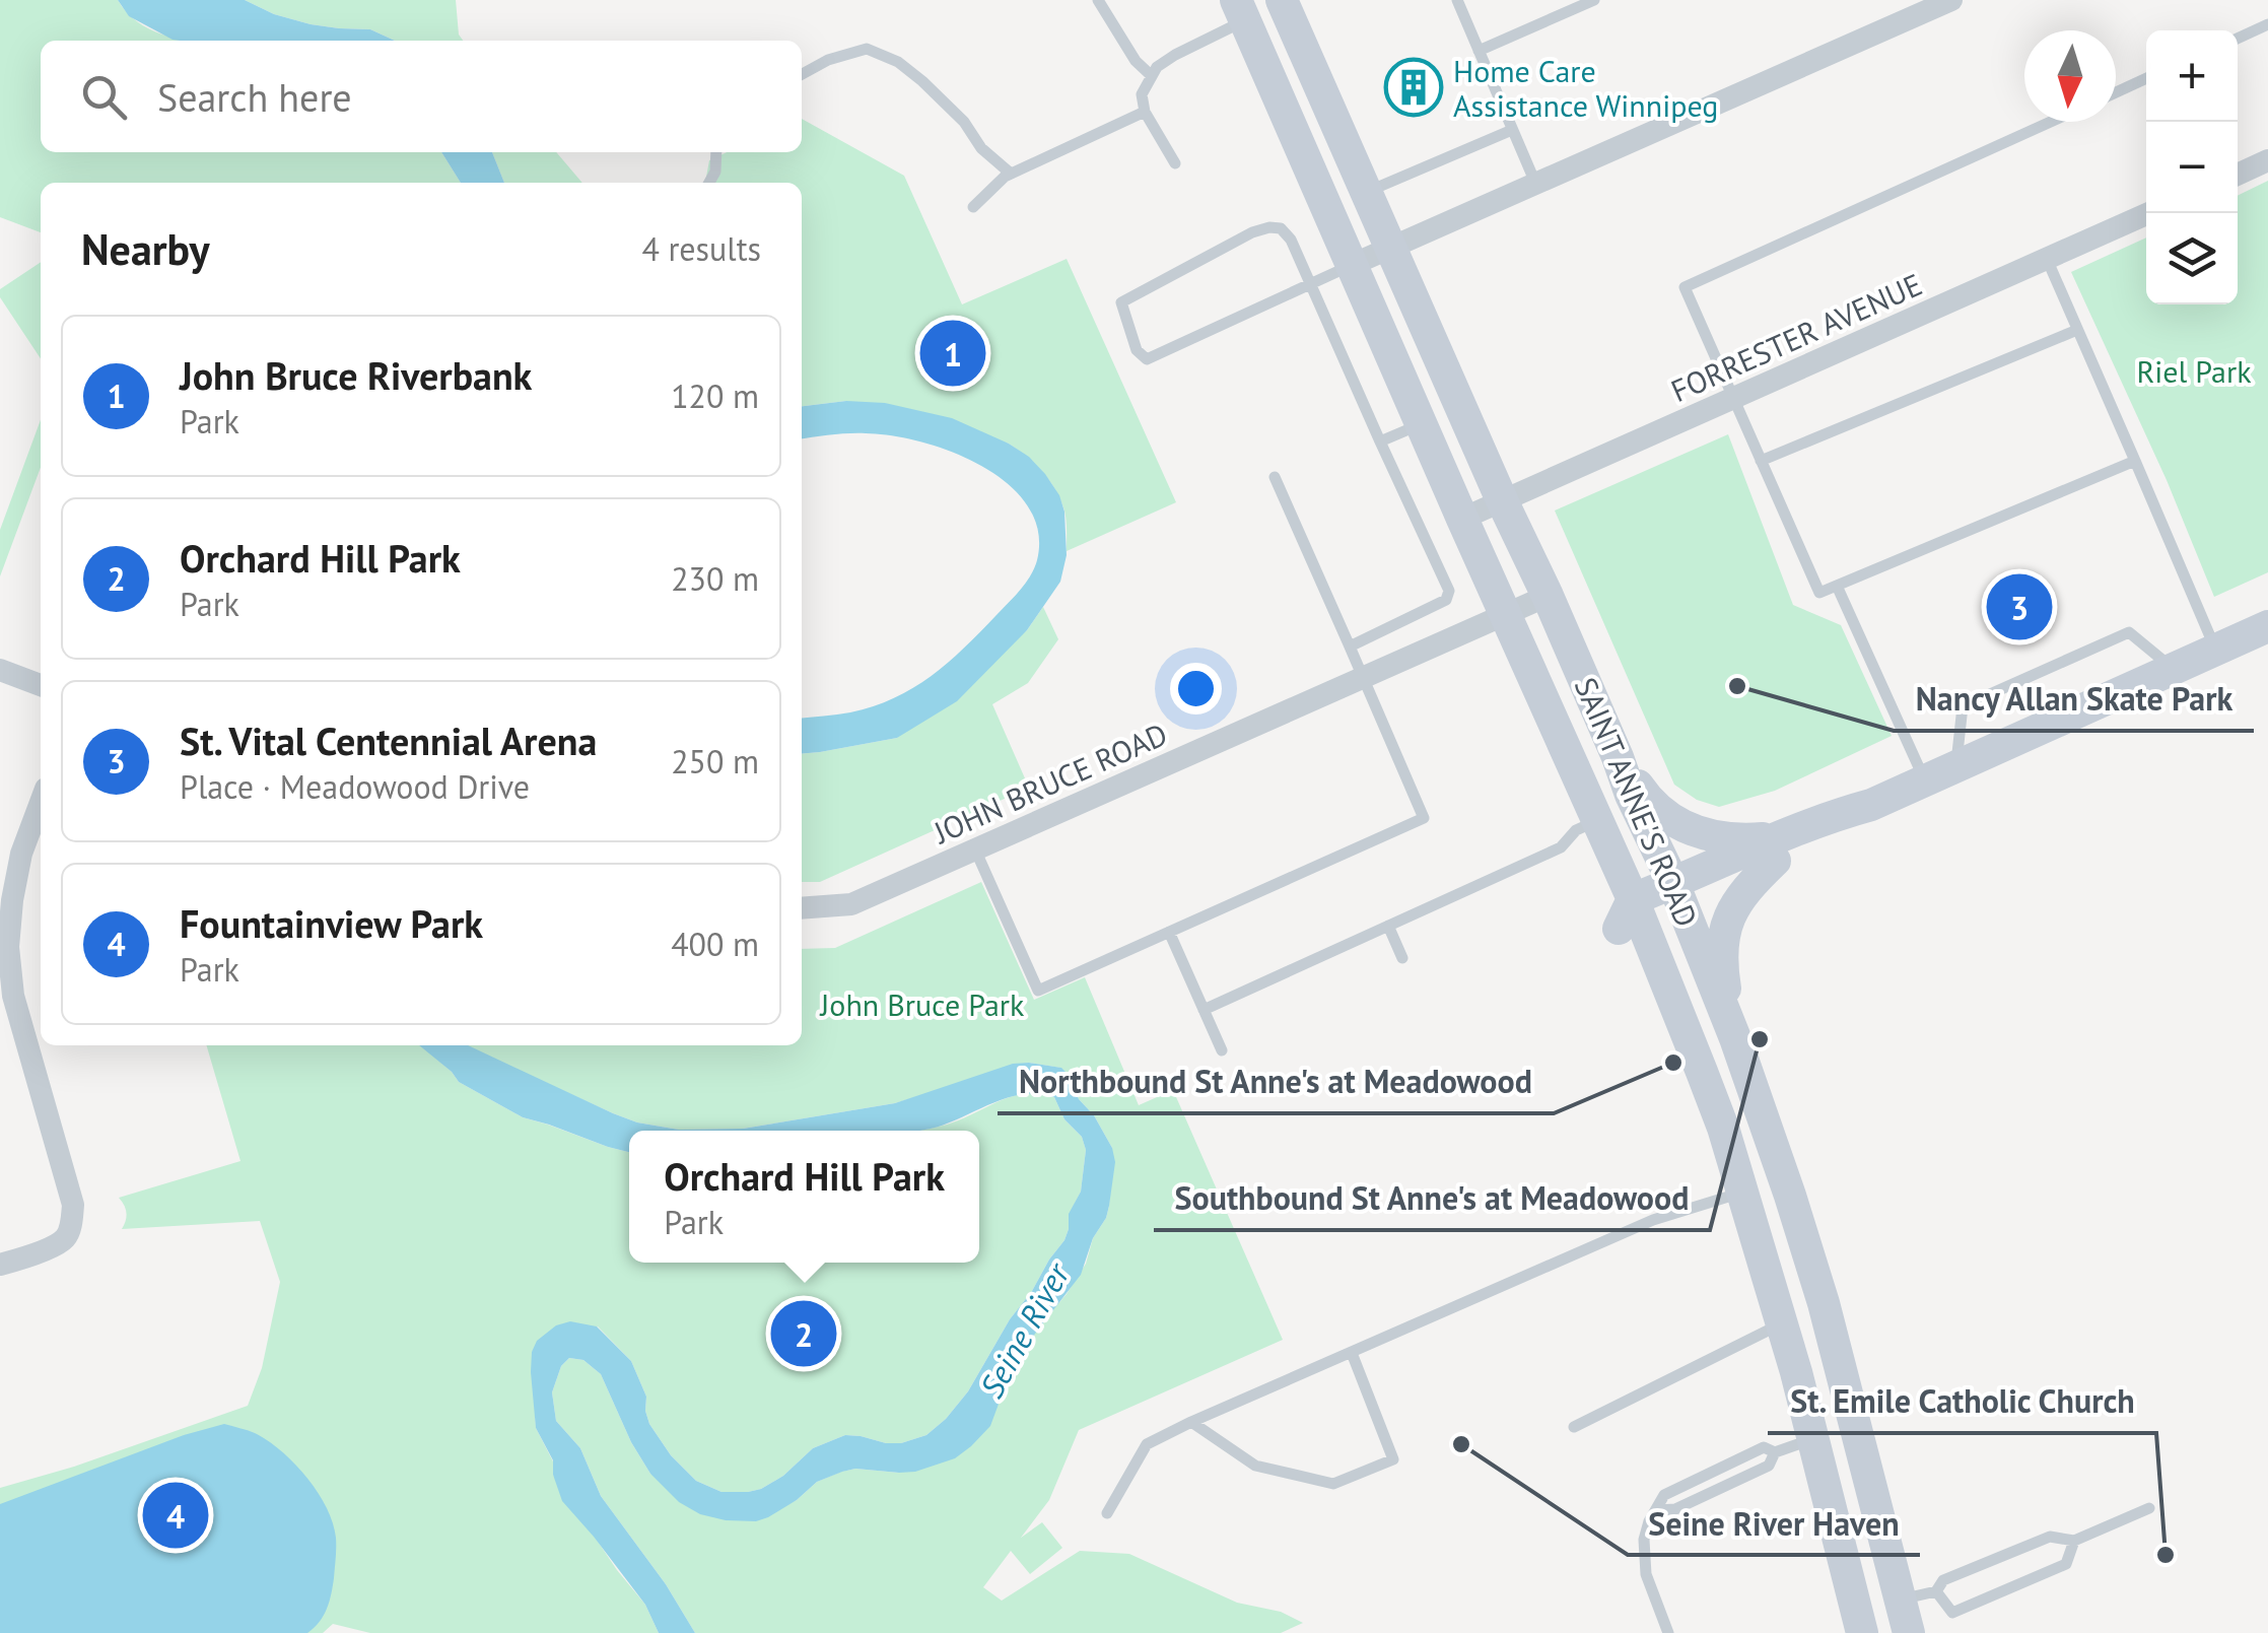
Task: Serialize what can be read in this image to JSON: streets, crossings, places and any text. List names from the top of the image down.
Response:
{
  "streets": {
    "main road": ["SAINT ANNE'S ROAD"],
    "street": ["FORRESTER AVENUE", "JOHN BRUCE ROAD"]
  },
  "crossings": [
    ["FORRESTER AVENUE", "SAINT ANNE'S ROAD"],
    ["JOHN BRUCE ROAD", "SAINT ANNE'S ROAD"]
  ],
  "water": ["Seine River"],
  "parks": ["Riel Park", "John Bruce Park"],
  "places": {
    "building": ["Home Care Assistance Winnipeg"],
    "other": [
      "Nancy Allan Skate Park",
      "Southbound St Anne's at Meadowood",
      "Northbound St Anne's at Meadowood",
      "Seine River Haven",
      "St. Emile Catholic Church"
    ]
  },
  "north": "bottom",
  "page": {
    "map_buttons": ["+", "−"],
    "search": "Search here",
    "heading": ["Nearby", "4 results"],
    "list": [
      {
        "mark": "1",
        "name": "John Bruce Riverbank",
        "note": "Park",
        "value": "120 m"
      },
      {
        "mark": "2",
        "name": "Orchard Hill Park",
        "note": "Park",
        "value": "230 m"
      },
      {
        "mark": "3",
        "name": "St. Vital Centennial Arena",
        "note": "Place · Meadowood Drive",
        "value": "250 m"
      },
      {
        "mark": "4",
        "name": "Fountainview Park",
        "note": "Park",
        "value": "400 m"
      }
    ],
    "pins": [
      "1",
      "3",
      "2",
      "4"
    ],
    "popup": ["Orchard Hill Park", "Park"]
  }
}
